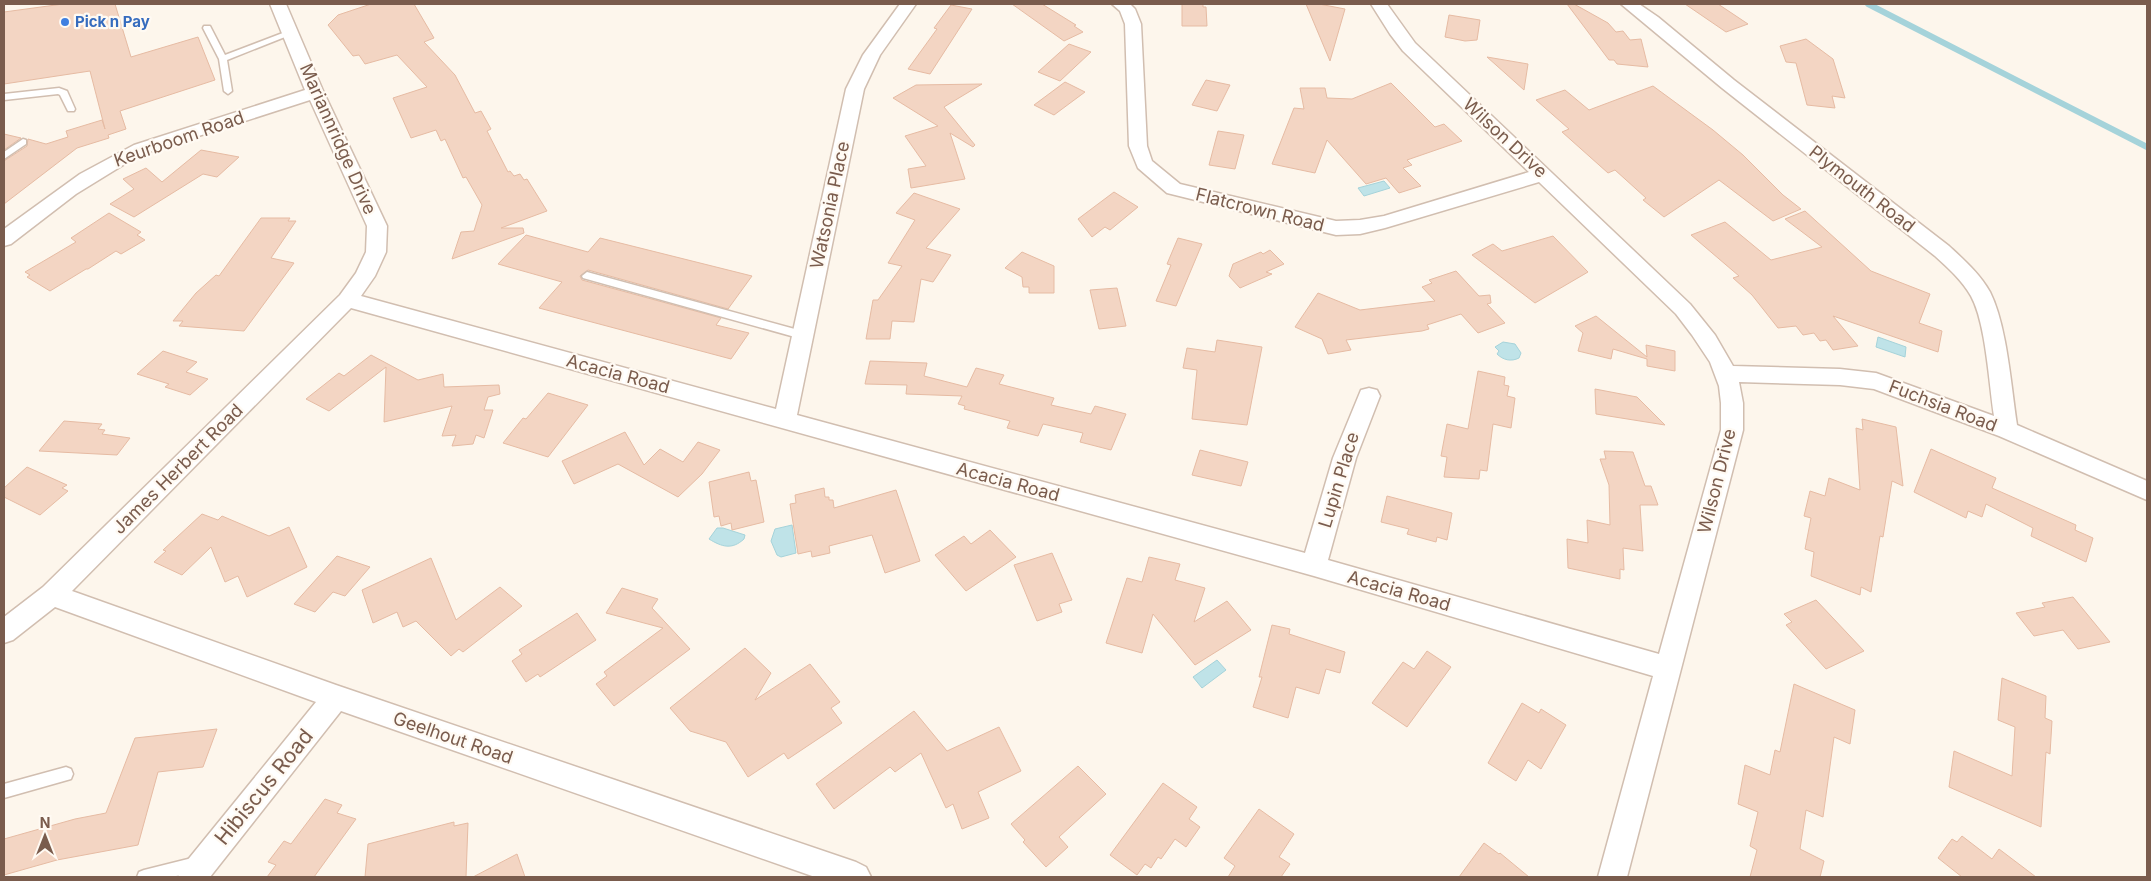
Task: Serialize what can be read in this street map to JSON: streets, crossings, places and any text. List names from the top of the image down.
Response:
{
  "streets": {
    "street": [
      "Wilson Drive",
      "Keurboom Road",
      "Mariannridge Drive",
      "Plymouth Road",
      "Watsonia Place",
      "Flatcrown Road",
      "Acacia Road",
      "Fuchsia Road",
      "James Herbert Road",
      "Lupin Place",
      "Geelhout Road",
      "Hibiscus Road"
    ]
  },
  "crossings": [
    ["Wilson Drive", "Flatcrown Road"],
    ["Wilson Drive", "Acacia Road"],
    ["Wilson Drive", "Fuchsia Road"],
    ["Keurboom Road", "Mariannridge Drive"],
    ["Mariannridge Drive", "Acacia Road"],
    ["Mariannridge Drive", "James Herbert Road"],
    ["Plymouth Road", "Fuchsia Road"],
    ["Watsonia Place", "Acacia Road"],
    ["Acacia Road", "James Herbert Road"],
    ["Acacia Road", "Lupin Place"],
    ["James Herbert Road", "Geelhout Road"],
    ["Geelhout Road", "Hibiscus Road"]
  ],
  "places": ["Pick n Pay"],
  "north": "top"
}
